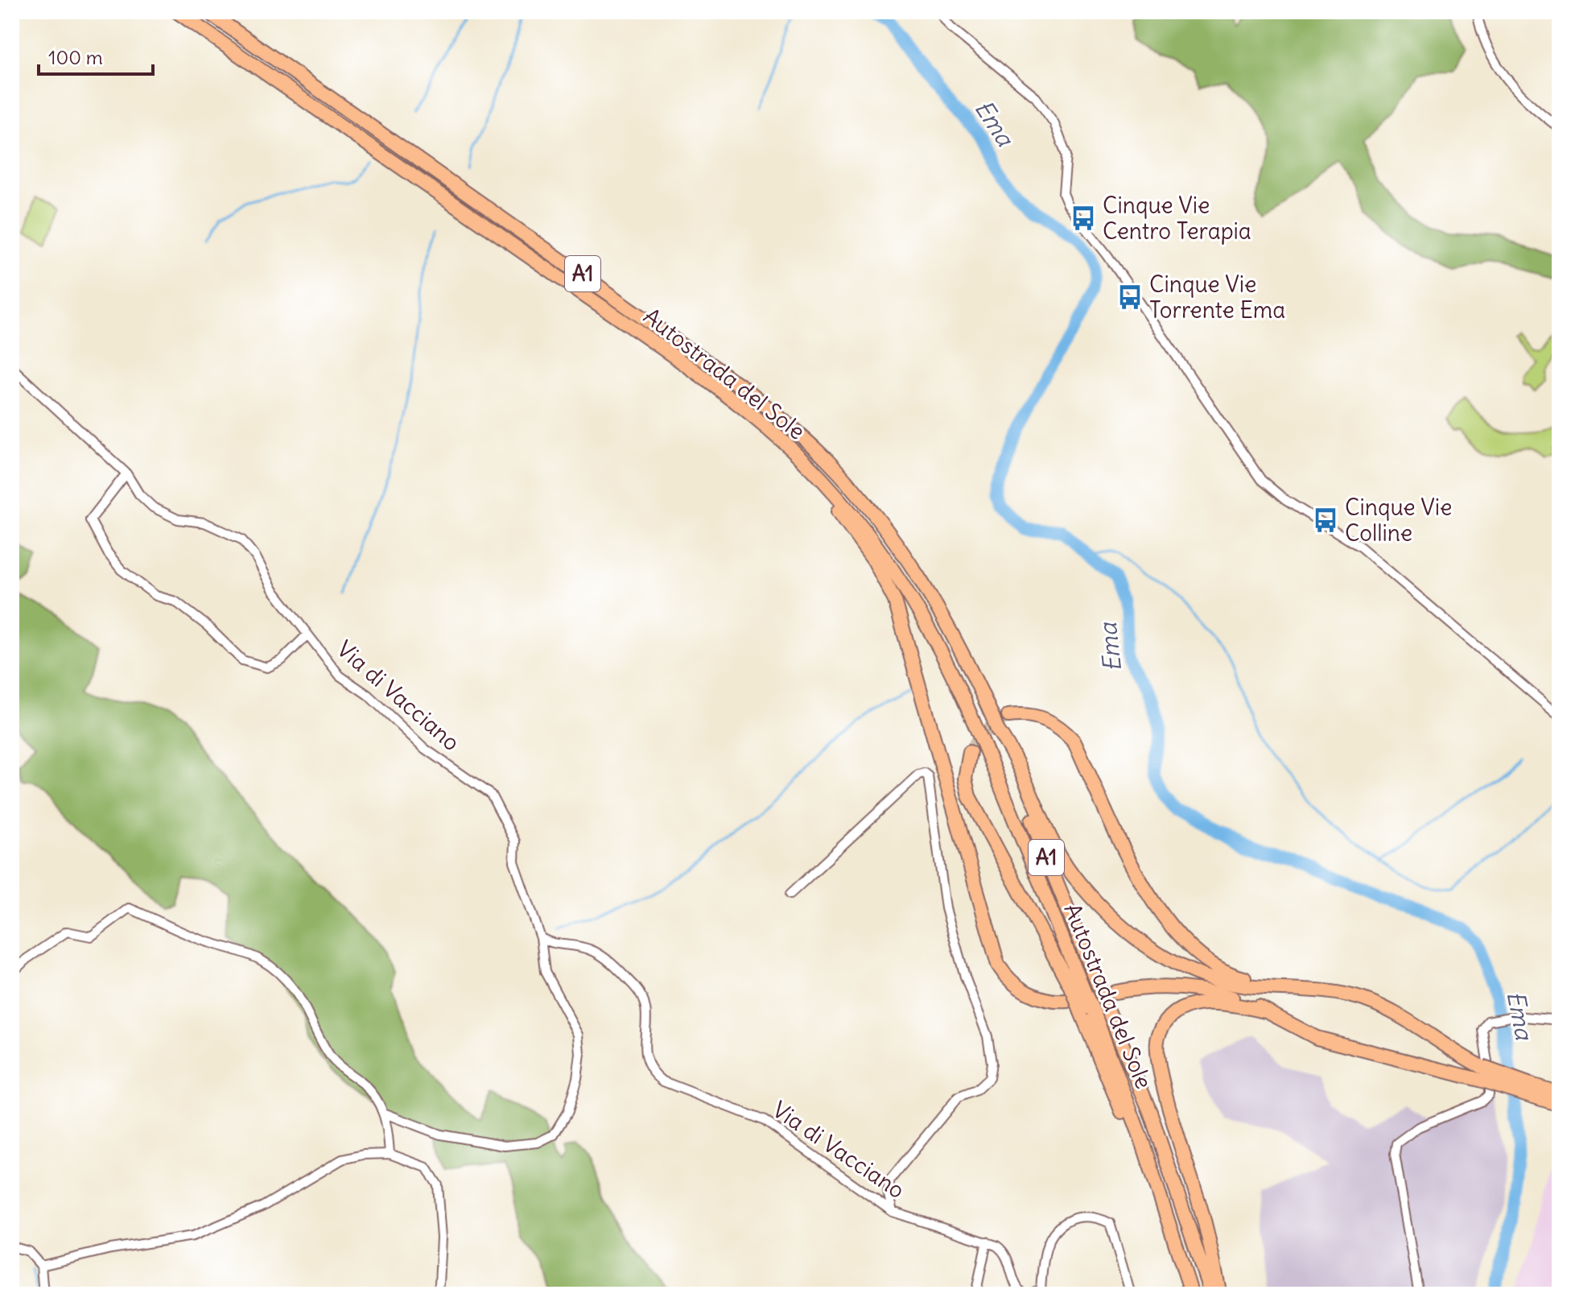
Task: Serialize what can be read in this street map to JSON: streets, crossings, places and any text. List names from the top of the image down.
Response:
{
  "streets": {
    "highway": ["A1", "Autostrada del Sole"],
    "street": ["Via di Vacciano"]
  },
  "water": ["Ema"],
  "places": {
    "bus stop": ["Cinque Vie Centro Terapia", "Cinque Vie Torrente Ema", "Cinque Vie Colline"]
  },
  "scale_bar": "100 m"
}
